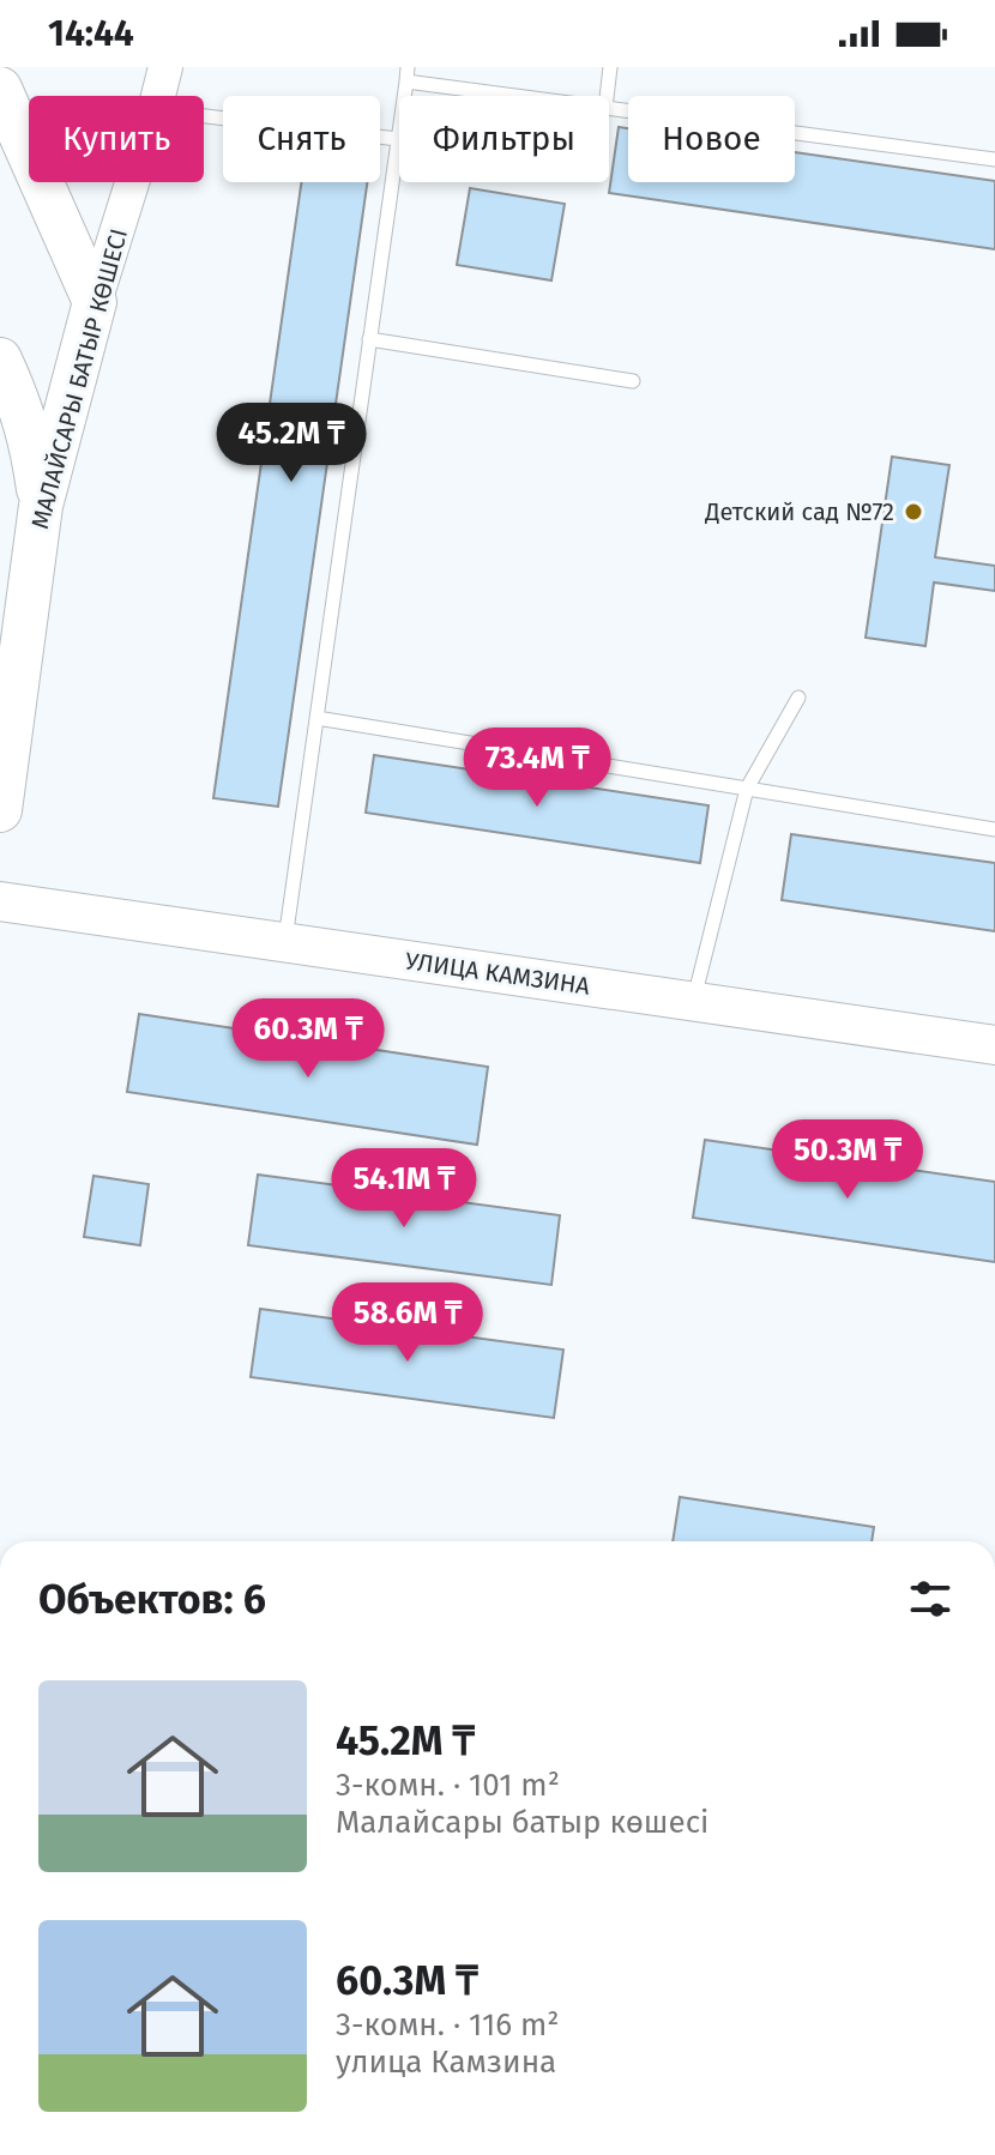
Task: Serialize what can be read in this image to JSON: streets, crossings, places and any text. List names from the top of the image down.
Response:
{
  "streets": {
    "main road": ["МАЛАЙСАРЫ БАТЫР КӨШЕСІ", "УЛИЦА КАМЗИНА"]
  },
  "places": ["Детский сад №72"],
  "page": {
    "status": "14:44",
    "chip": [
      "Купить",
      "Снять",
      "Фильтры",
      "Новое"
    ],
    "price": [
      "45.2M ₸",
      "73.4M ₸",
      "60.3M ₸",
      "50.3M ₸",
      "54.1M ₸",
      "58.6M ₸"
    ],
    "heading": "Объектов: 6",
    "list": [
      {
        "name": "45.2M ₸",
        "note": "3-комн. · 101 m² · Малайсары батыр көшесі"
      },
      {
        "name": "60.3M ₸",
        "note": "3-комн. · 116 m² · улица Камзина"
      }
    ]
  }
}
